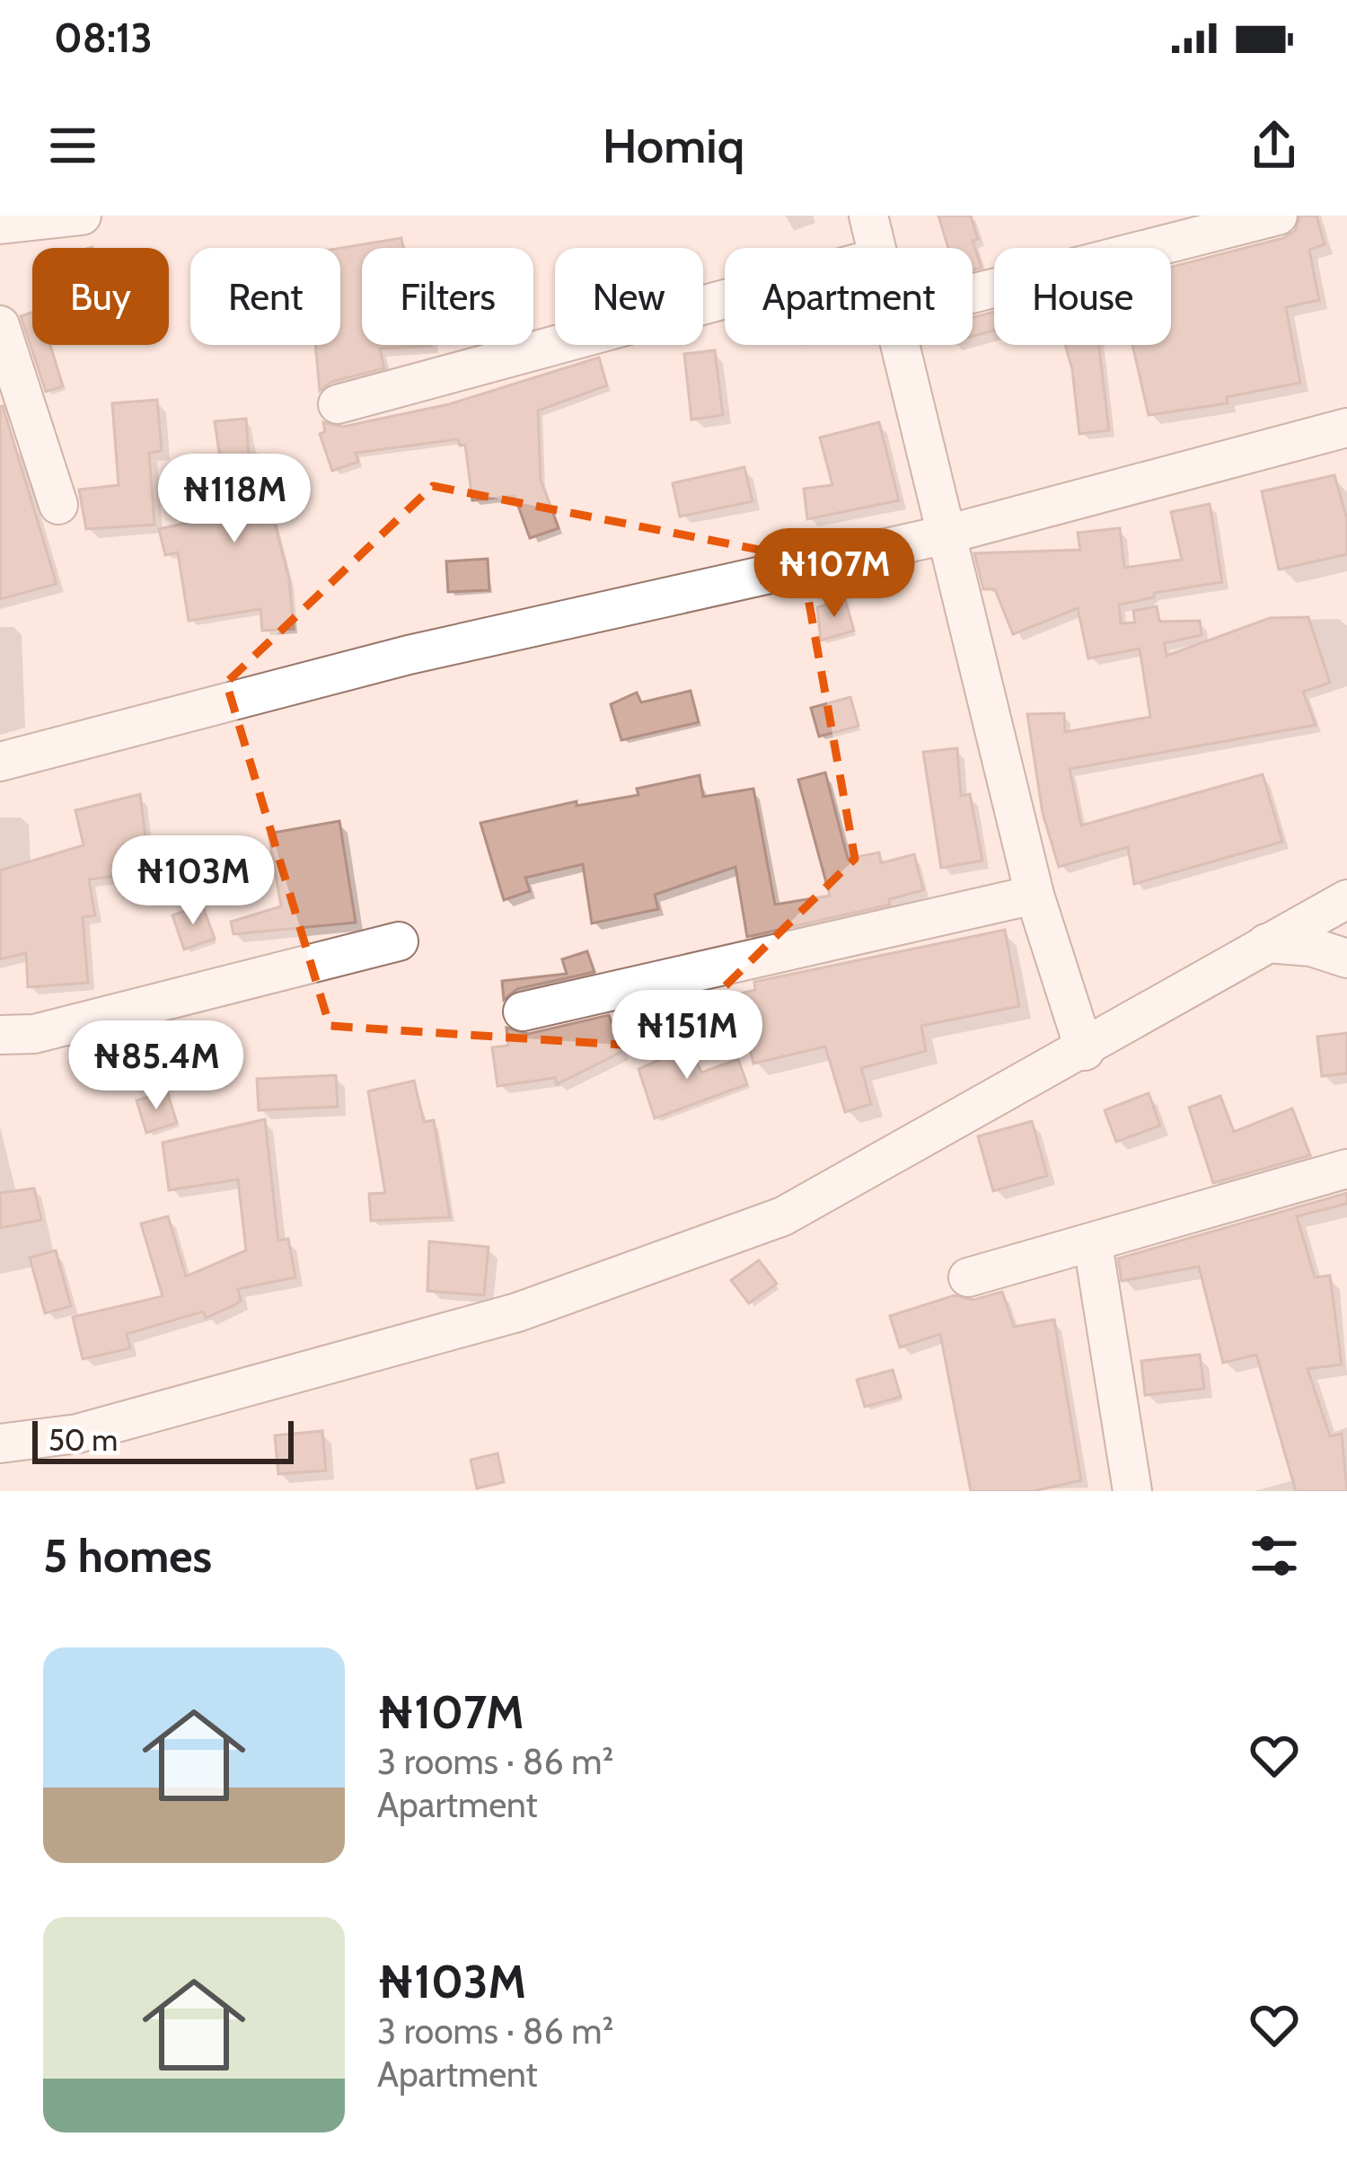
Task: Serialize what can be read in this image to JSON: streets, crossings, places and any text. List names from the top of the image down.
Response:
{
  "scale_bar": "50 m",
  "page": {
    "status": "08:13",
    "header": "Homiq",
    "chip": [
      "Buy",
      "Rent",
      "Filters",
      "New",
      "Apartment",
      "House"
    ],
    "price": [
      "₦118M",
      "₦107M",
      "₦103M",
      "₦151M",
      "₦85.4M"
    ],
    "scale": "50 m",
    "heading": "5 homes",
    "list": [
      {
        "name": "₦107M",
        "note": "3 rooms · 86 m² · Apartment"
      },
      {
        "name": "₦103M",
        "note": "3 rooms · 86 m² · Apartment"
      }
    ]
  }
}
